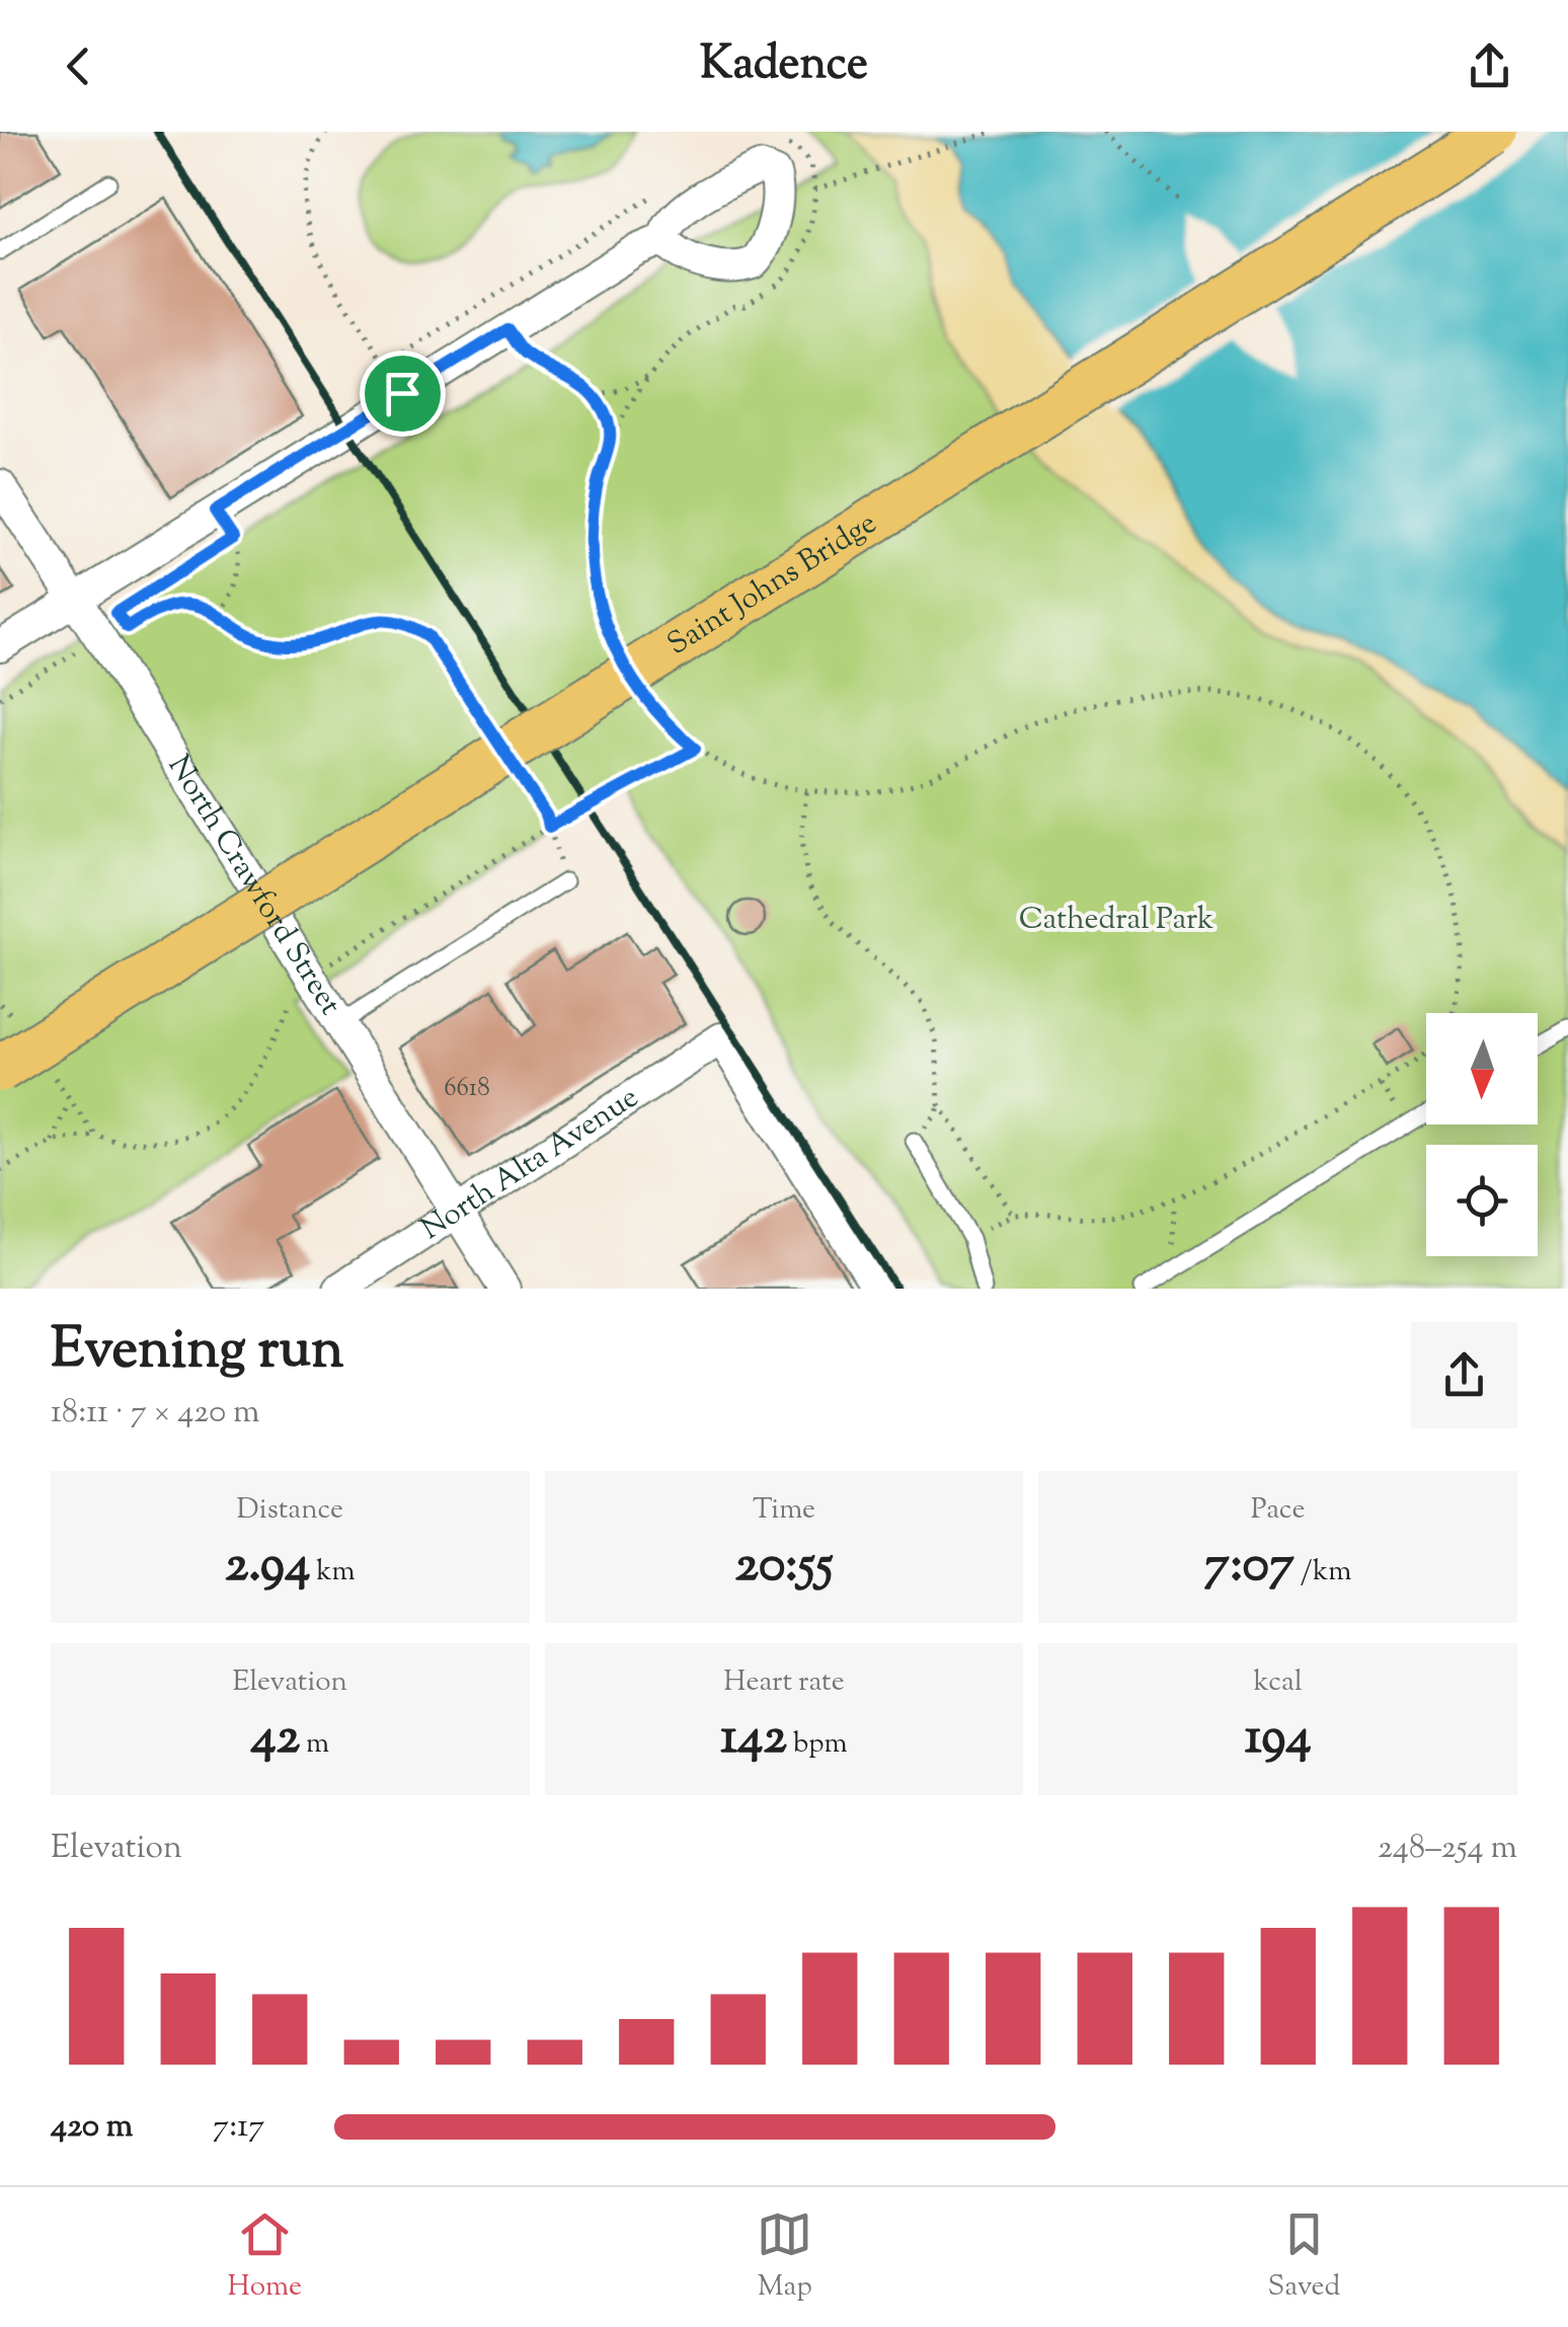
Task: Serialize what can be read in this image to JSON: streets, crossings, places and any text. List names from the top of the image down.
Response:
{
  "streets": {
    "main road": ["Saint Johns Bridge"],
    "street": ["North Crawford Street", "North Alta Avenue"]
  },
  "crossings": [
    ["North Crawford Street", "North Alta Avenue"]
  ],
  "parks": ["Cathedral Park"],
  "house_numbers": ["6618"],
  "north": "bottom",
  "page": {
    "header": "Kadence",
    "heading": ["Evening run", "18:11 · 7 × 420 m"],
    "stats": [
      ["Distance", "2.94 km"],
      ["Time", "20:55"],
      ["Pace", "7:07 /km"],
      ["Elevation", "42 m"],
      ["Heart rate", "142 bpm"],
      ["kcal", "194"]
    ],
    "chart": ["Elevation", "248–254 m"],
    "list": [
      {
        "name": "420 m",
        "note": "7:17"
      }
    ],
    "tabs": ["Home", "Map", "Saved"]
  }
}
